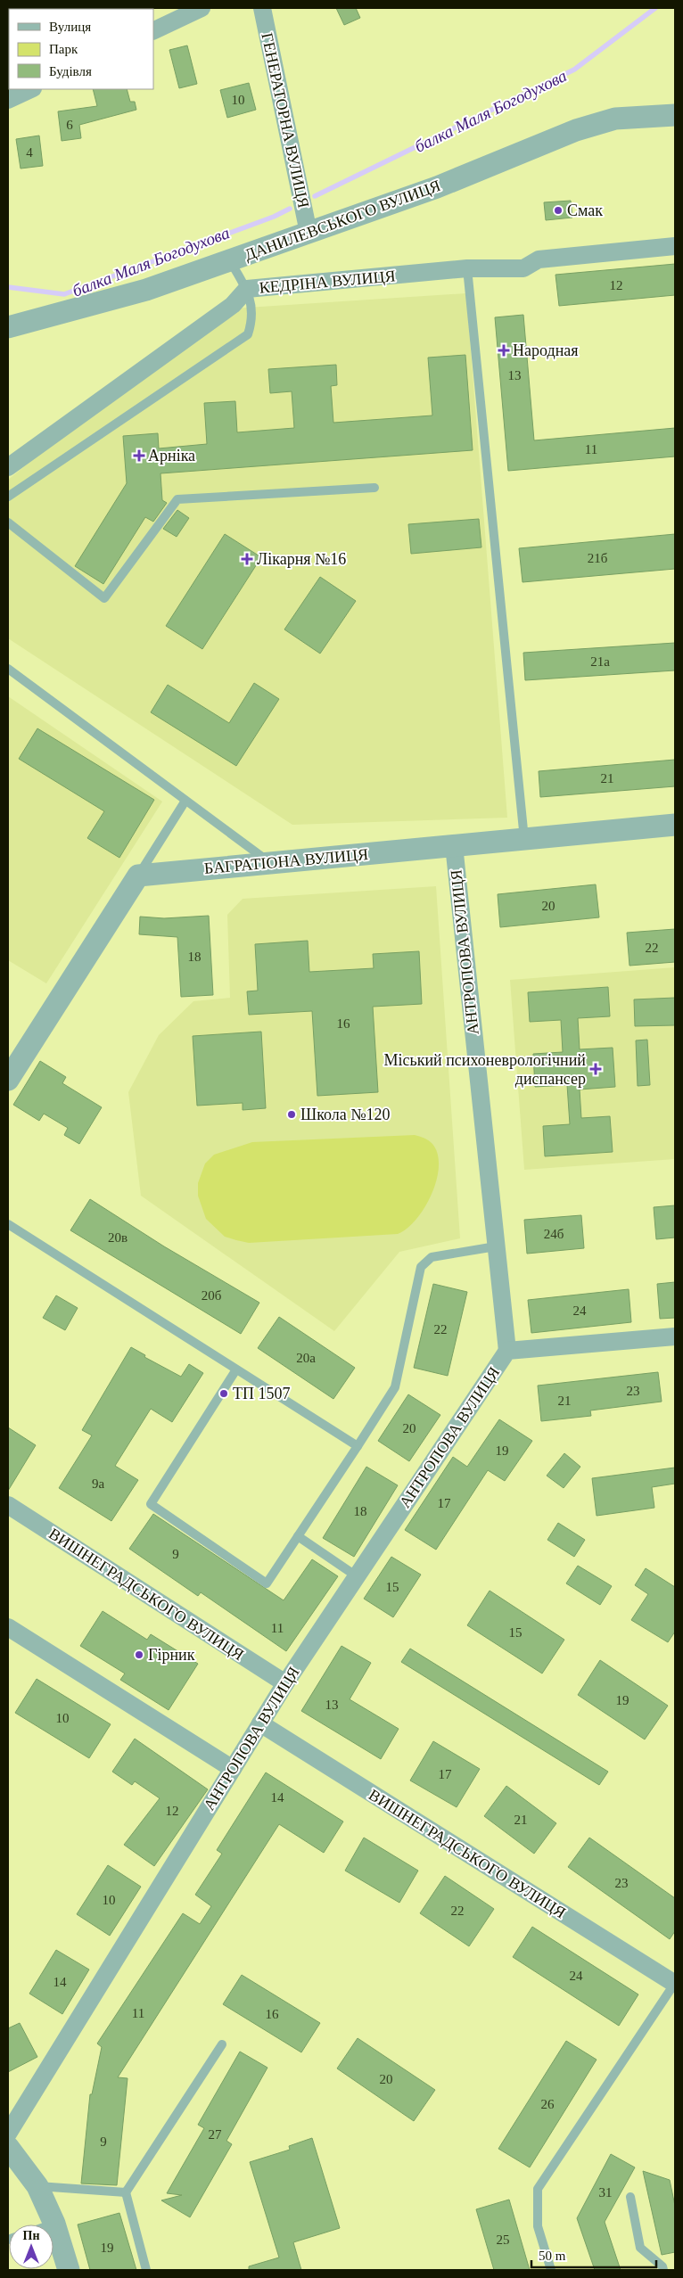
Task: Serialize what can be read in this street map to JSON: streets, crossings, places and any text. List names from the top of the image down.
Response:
{
  "streets": {
    "street": [
      "ГЕНЕРАТОРНА ВУЛИЦЯ",
      "ДАНИЛЕВСЬКОГО ВУЛИЦЯ",
      "КЕДРІНА ВУЛИЦЯ",
      "БАГРАТІОНА ВУЛИЦЯ",
      "АНТРОПОВА ВУЛИЦЯ",
      "ВИШНЕГРАДСЬКОГО ВУЛИЦЯ"
    ]
  },
  "crossings": [
    ["ГЕНЕРАТОРНА ВУЛИЦЯ", "ДАНИЛЕВСЬКОГО ВУЛИЦЯ"],
    ["БАГРАТІОНА ВУЛИЦЯ", "АНТРОПОВА ВУЛИЦЯ"],
    ["АНТРОПОВА ВУЛИЦЯ", "ВИШНЕГРАДСЬКОГО ВУЛИЦЯ"]
  ],
  "water": ["балка Маля Богодухова"],
  "places": {
    "other": [
      "Смак",
      "Школа №120",
      "ТП 1507",
      "Гірник"
    ],
    "health": [
      "Народная",
      "Арніка",
      "Лікарня №16",
      "Міський психоневрологічний диспансер"
    ]
  },
  "house_numbers": [
    "10",
    "6",
    "4",
    "12",
    "13",
    "11",
    "21б",
    "21а",
    "21",
    "20",
    "22",
    "18",
    "16",
    "24б",
    "20в",
    "20б",
    "24",
    "22",
    "20а",
    "23",
    "21",
    "20",
    "19",
    "9а",
    "17",
    "18",
    "9",
    "15",
    "11",
    "15",
    "19",
    "13",
    "10",
    "17",
    "14",
    "12",
    "21",
    "23",
    "10",
    "22",
    "24",
    "14",
    "11",
    "16",
    "20",
    "26",
    "27",
    "9",
    "31",
    "25",
    "19"
  ],
  "legend": ["Вулиця", "Парк", "Будівля"],
  "scale_bar": "50 m",
  "north": "top"
}
